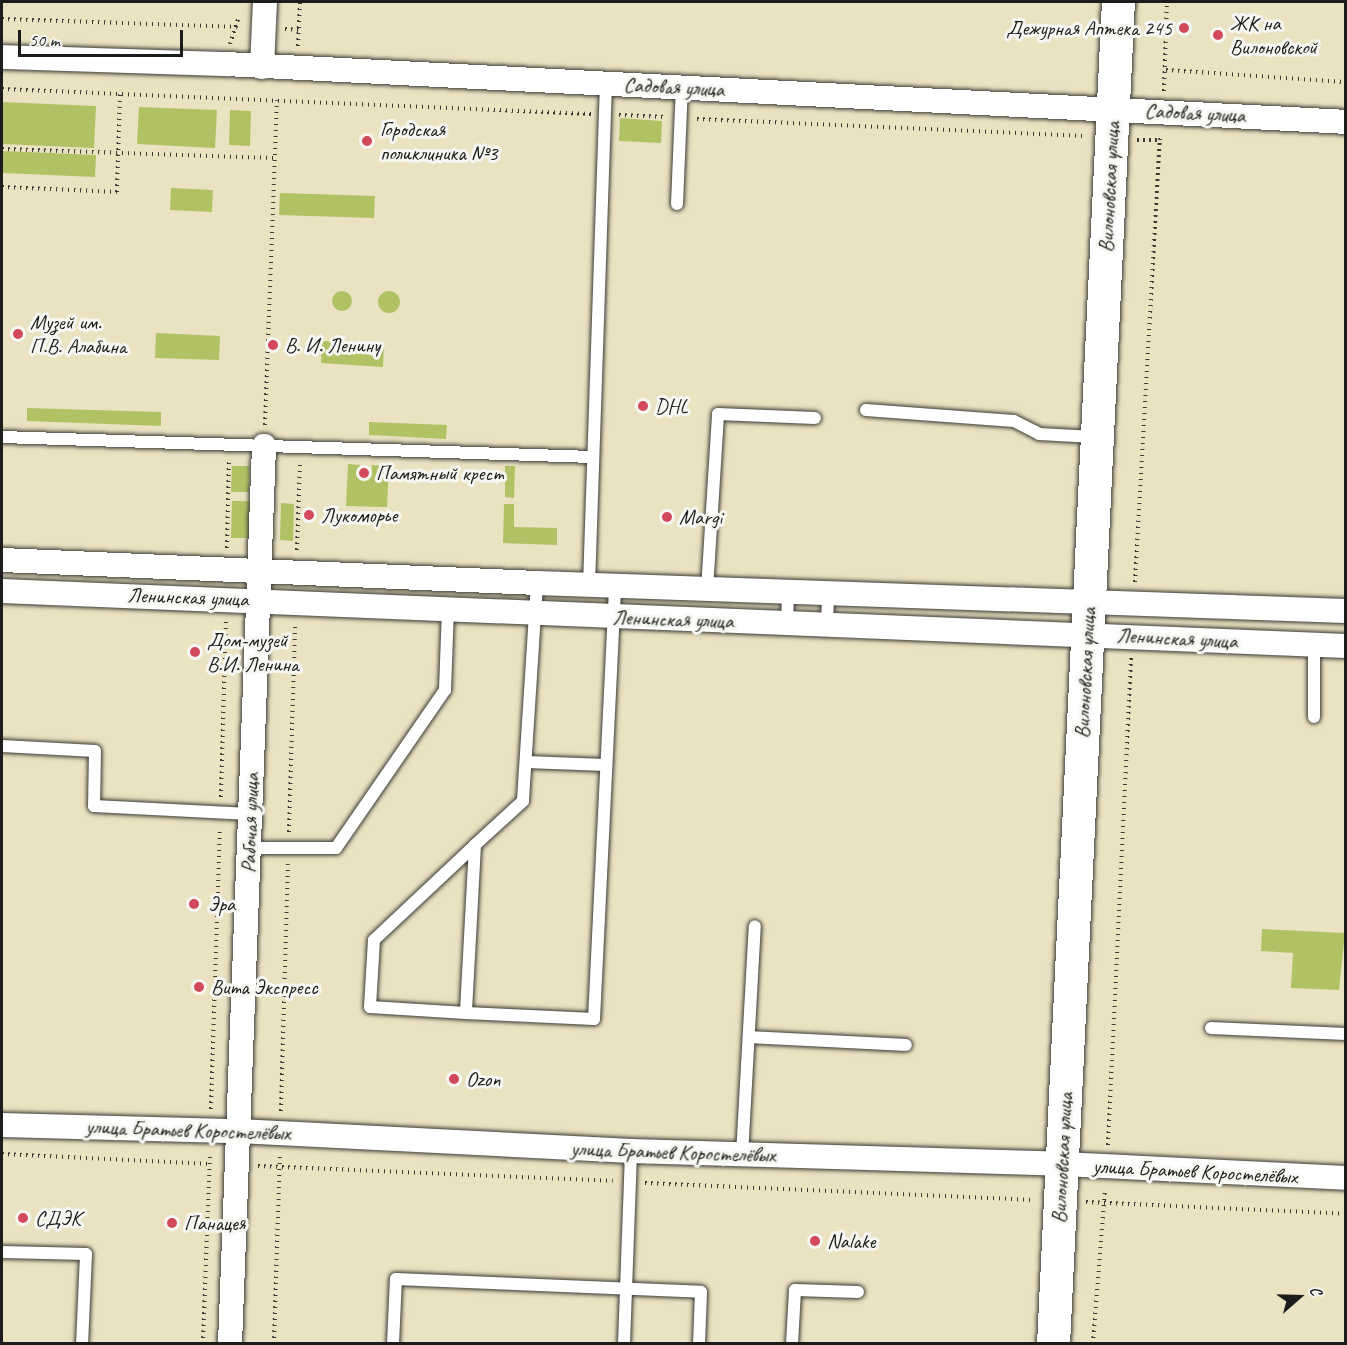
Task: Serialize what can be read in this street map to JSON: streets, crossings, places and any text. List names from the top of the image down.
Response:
{
  "streets": {
    "main road": ["Вилоновская улица"],
    "street": [
      "Садовая улица",
      "Ленинская улица",
      "Рабочая улица",
      "улица Братьев Коростелёвых"
    ]
  },
  "crossings": [
    ["Садовая улица", "Вилоновская улица"],
    ["Вилоновская улица", "Ленинская улица"],
    ["Вилоновская улица", "улица Братьев Коростелёвых"],
    ["Ленинская улица", "Рабочая улица"],
    ["Рабочая улица", "улица Братьев Коростелёвых"]
  ],
  "places": [
    "Дежурная Аптека 245",
    "ЖК на Вилоновской",
    "Городская поликлиника №3",
    "Музей им. П.В. Алабина",
    "В. И. Ленину",
    "DHL",
    "Памятный крест",
    "Лукоморье",
    "Margi",
    "Дом-музей В.И. Ленина",
    "Эра",
    "Вита Экспресс",
    "Ozon",
    "СДЭК",
    "Панацея",
    "Nalake"
  ],
  "scale_bar": "50 m",
  "north": "right"
}
